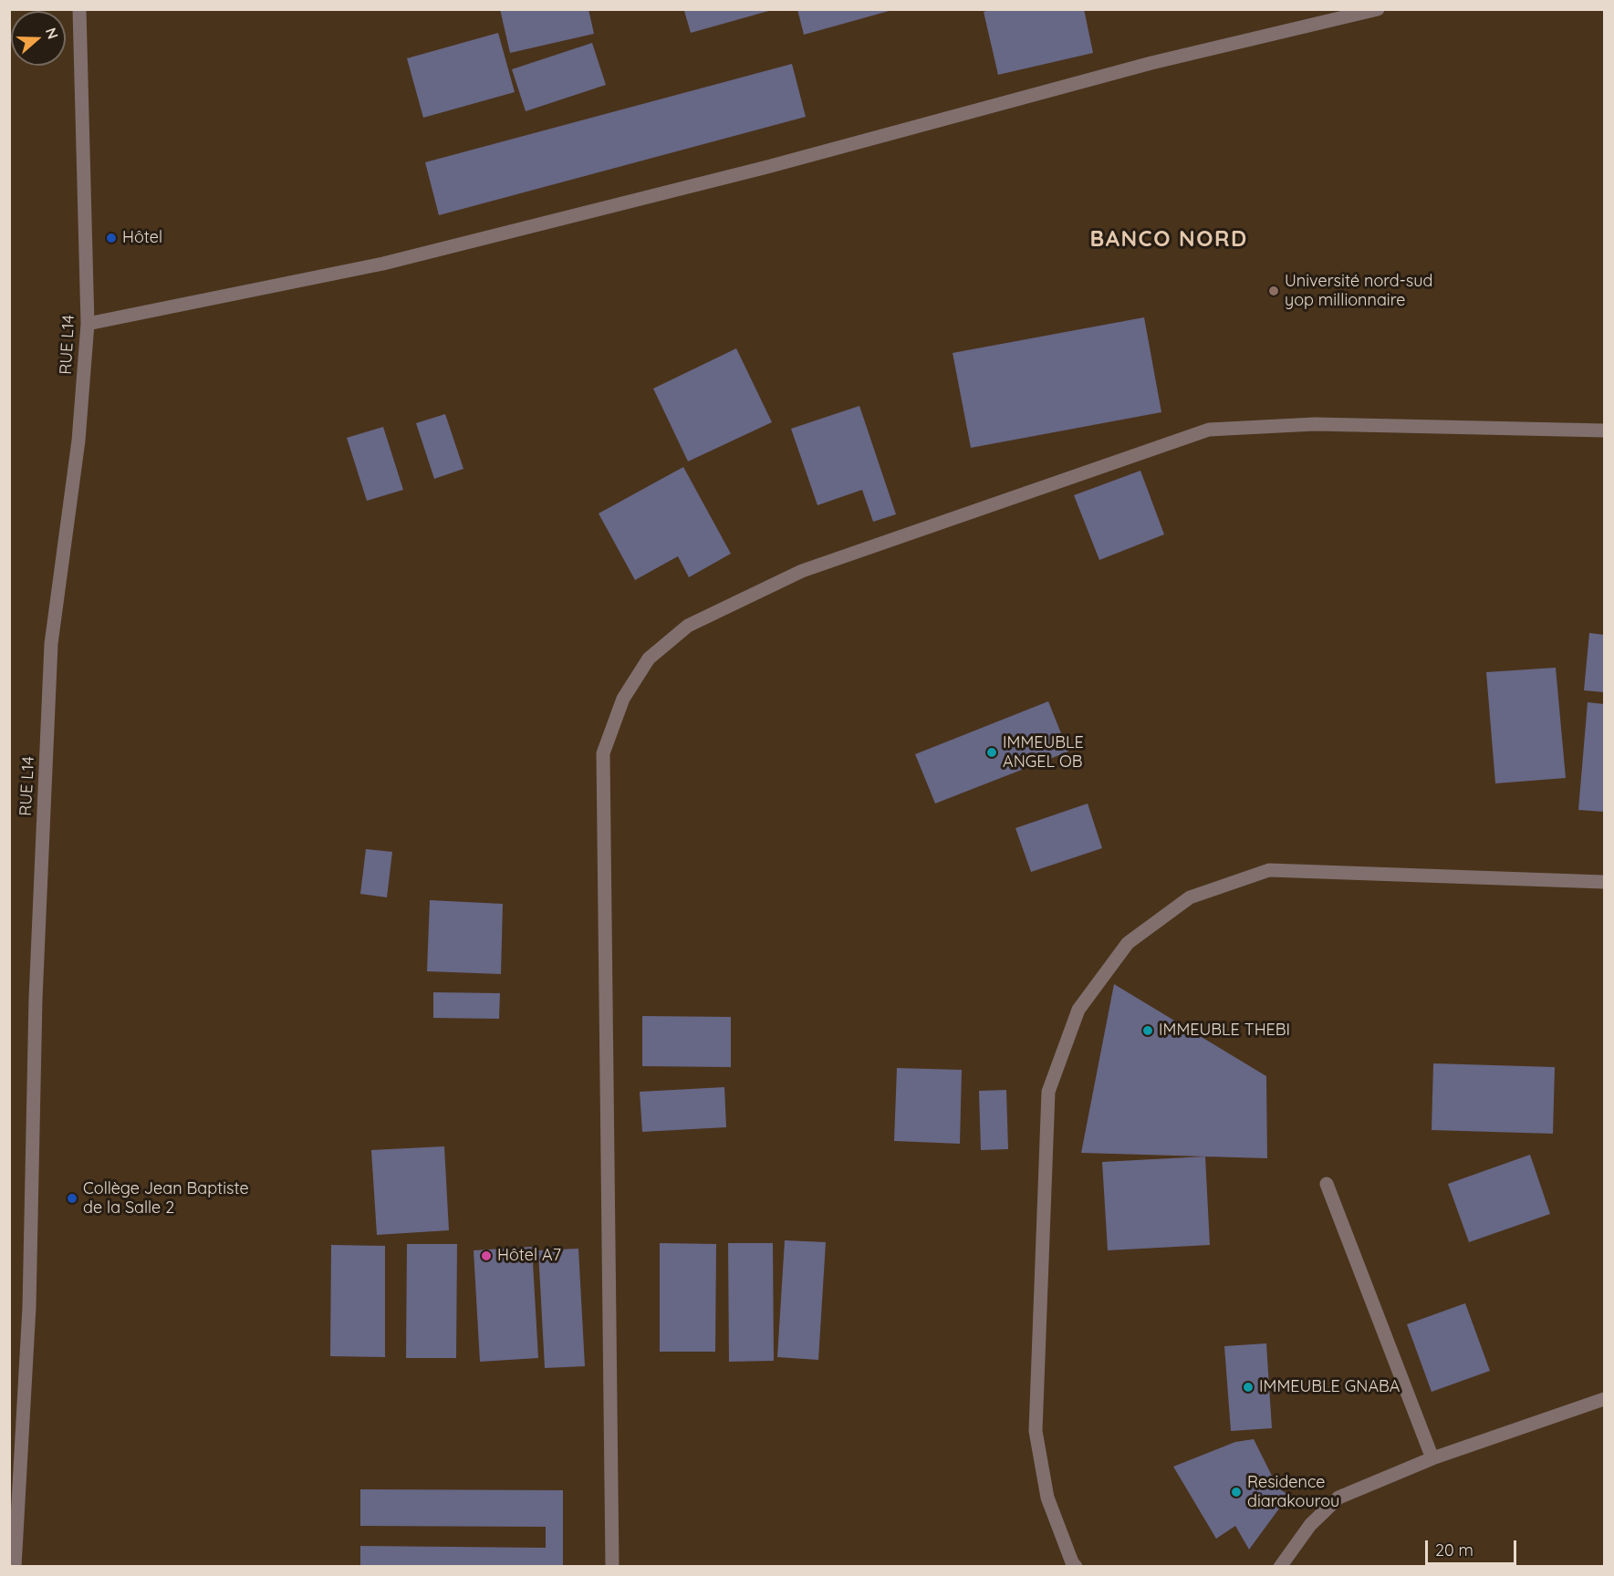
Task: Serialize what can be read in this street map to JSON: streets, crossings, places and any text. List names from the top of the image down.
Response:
{
  "streets": {
    "street": ["RUE L14"]
  },
  "districts": ["BANCO NORD"],
  "places": [
    "Hôtel",
    "Université nord-sud yop millionnaire",
    "IMMEUBLE ANGEL OB",
    "IMMEUBLE THEBI",
    "Collège Jean Baptiste de la Salle 2",
    "Hôtel A7",
    "IMMEUBLE GNABA",
    "Residence diarakourou"
  ],
  "scale_bar": "20 m",
  "north": "right"
}
